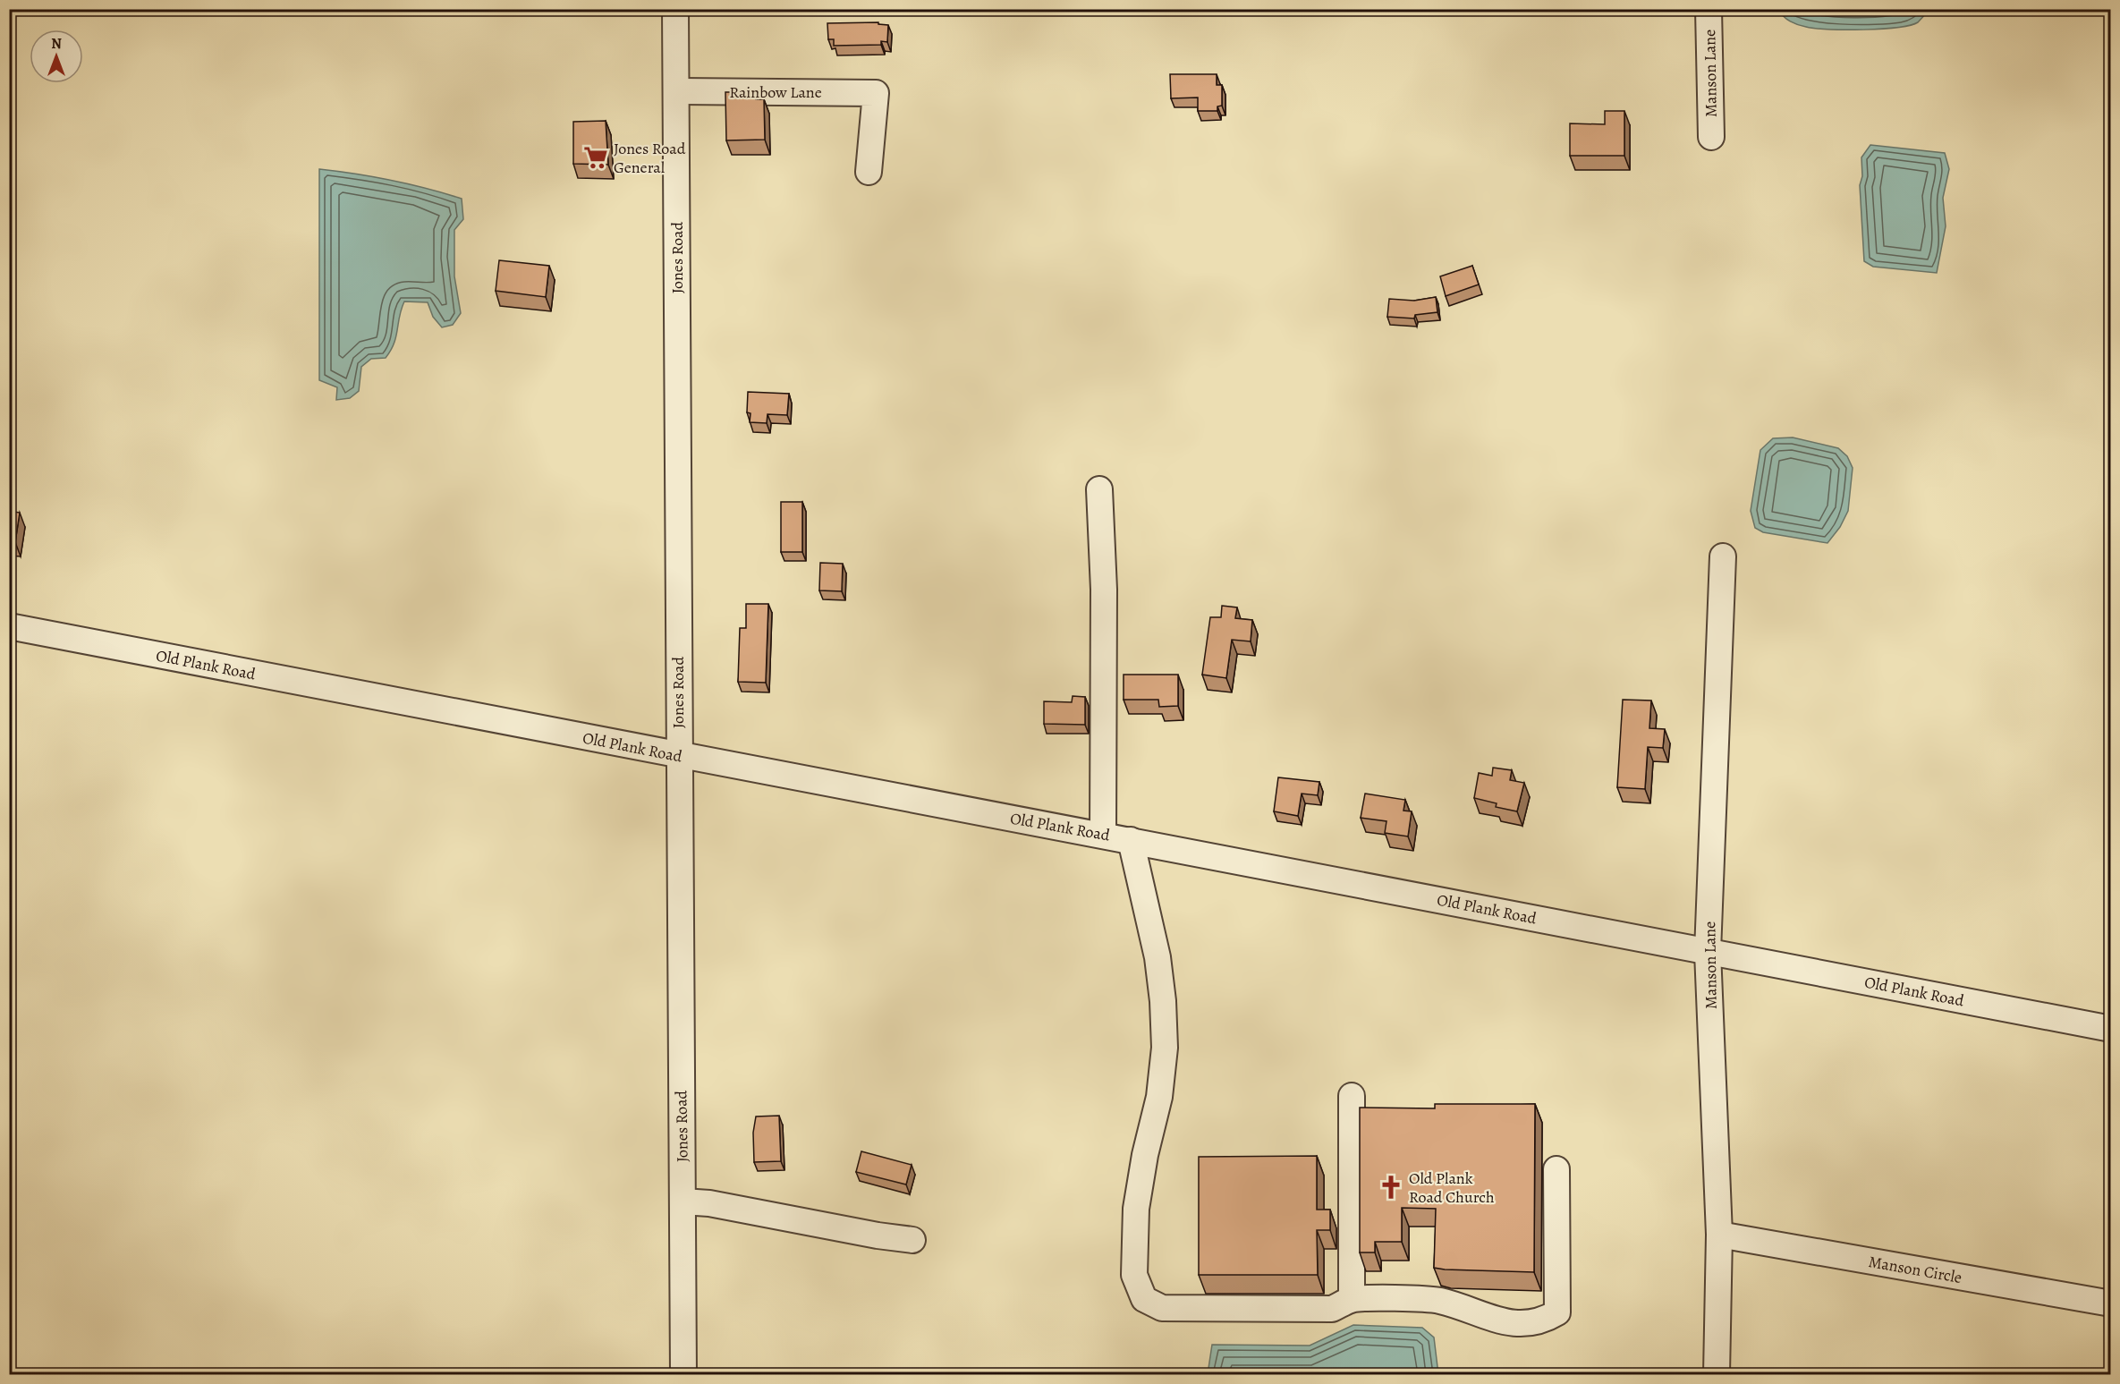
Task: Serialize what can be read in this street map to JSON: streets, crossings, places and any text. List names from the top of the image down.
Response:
{
  "streets": {
    "street": [
      "Manson Lane",
      "Rainbow Lane",
      "Jones Road",
      "Old Plank Road",
      "Manson Circle"
    ]
  },
  "crossings": [
    ["Manson Lane", "Old Plank Road"],
    ["Manson Lane", "Manson Circle"],
    ["Rainbow Lane", "Jones Road"],
    ["Jones Road", "Old Plank Road"]
  ],
  "places": {
    "supermarket": ["Jones Road General"],
    "church": ["Old Plank Road Church"]
  },
  "north": "top"
}
